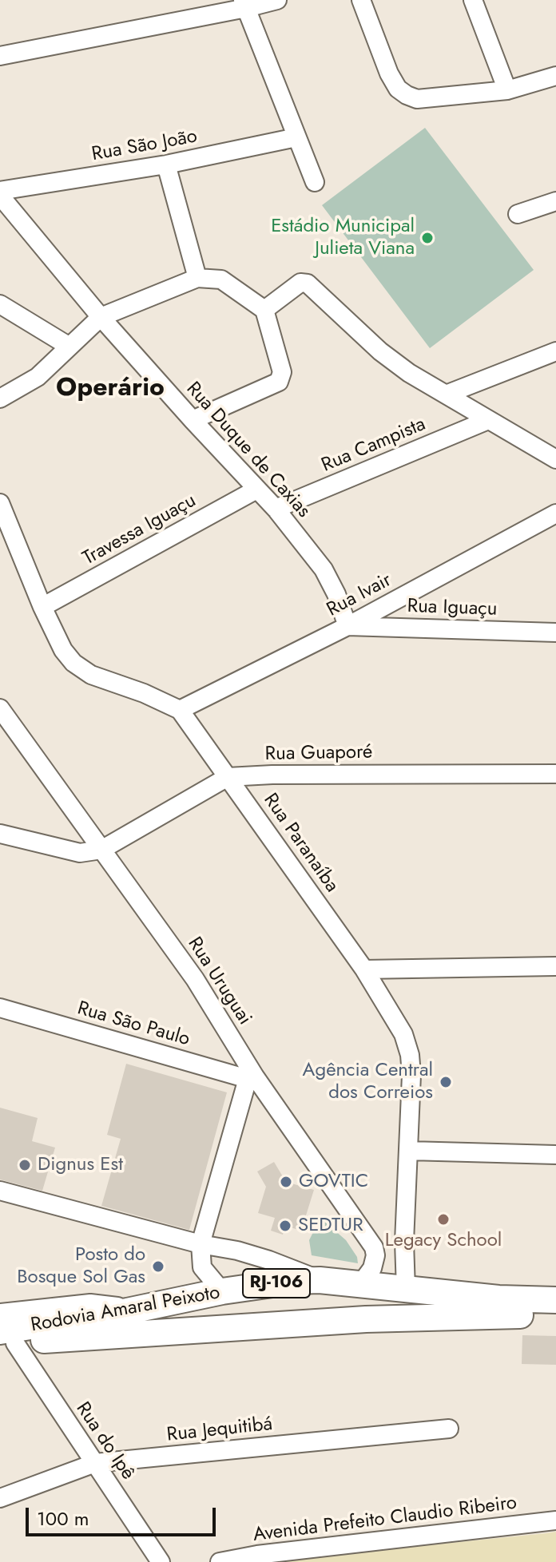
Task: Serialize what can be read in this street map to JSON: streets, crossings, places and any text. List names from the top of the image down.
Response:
{
  "streets": {
    "highway": ["RJ-106", "Rodovia Amaral Peixoto"],
    "street": [
      "Rua São João",
      "Rua Campista",
      "Rua Duque de Caxias",
      "Travessa Iguaçu",
      "Rua Ivair",
      "Rua Iguaçu",
      "Rua Guaporé",
      "Rua Paranaíba",
      "Rua Uruguai",
      "Rua São Paulo",
      "Rua Jequitibá",
      "Rua do Ipê",
      "Avenida Prefeito Claudio Ribeiro"
    ]
  },
  "crossings": [
    ["Rua Campista", "Rua Duque de Caxias"],
    ["Rua Duque de Caxias", "Travessa Iguaçu"],
    ["Rua Duque de Caxias", "Rua Ivair"],
    ["Rua Duque de Caxias", "Rua Iguaçu"],
    ["Travessa Iguaçu", "Rua Paranaíba"],
    ["Rua Ivair", "Rua Iguaçu"],
    ["Rua Ivair", "Rua Paranaíba"],
    ["Rua Guaporé", "Rua Paranaíba"],
    ["Rua Guaporé", "Rua Uruguai"],
    ["Rua Paranaíba", "Rodovia Amaral Peixoto"],
    ["Rua Uruguai", "Rua São Paulo"],
    ["Rodovia Amaral Peixoto", "Rua do Ipê"],
    ["Rua Jequitibá", "Rua do Ipê"]
  ],
  "districts": ["Operário"],
  "places": [
    "Estádio Municipal Julieta Viana",
    "Agência Central dos Correios",
    "Dignus Est",
    "GOVTIC",
    "Legacy School",
    "SEDTUR",
    "Posto do Bosque Sol Gas"
  ],
  "scale_bar": "100 m"
}
